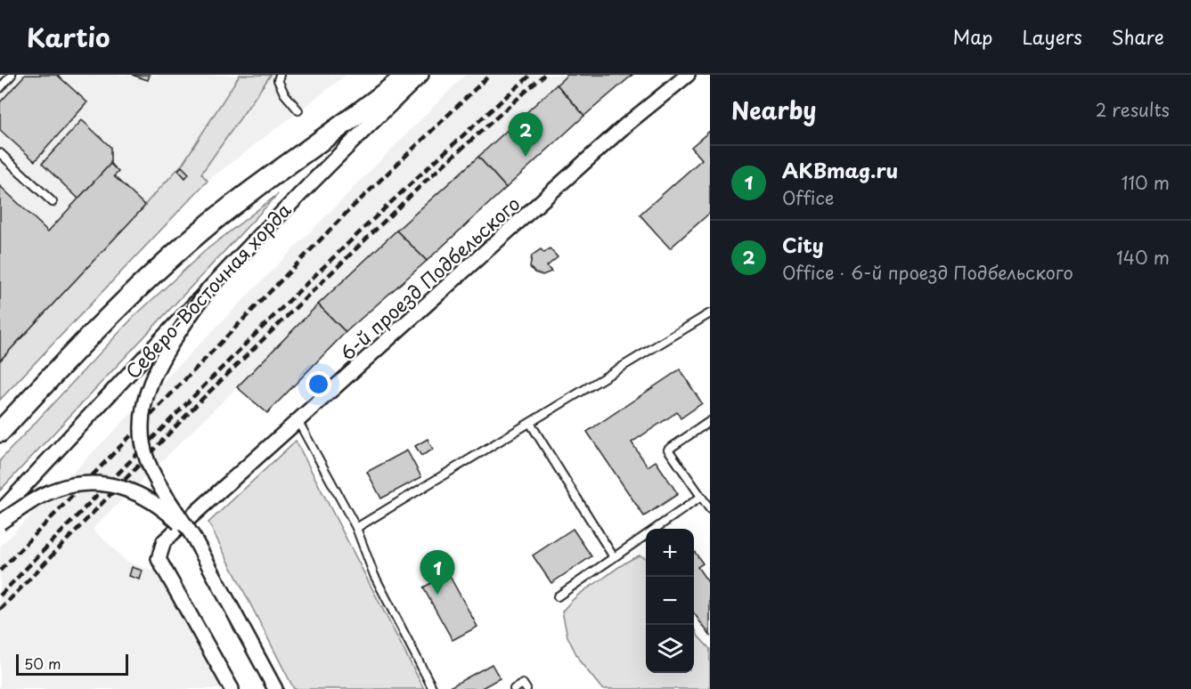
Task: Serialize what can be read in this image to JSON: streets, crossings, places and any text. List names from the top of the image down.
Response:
{
  "streets": {
    "main road": ["Северо-Восточная хорда"],
    "street": ["6-й проезд Подбельского"]
  },
  "scale_bar": "50 m",
  "page": {
    "header": "Kartio",
    "nav": ["Map", "Layers", "Share"],
    "heading": ["Nearby", "2 results"],
    "pins": ["2", "1"],
    "list": [
      {
        "mark": "1",
        "name": "AKBmag.ru",
        "note": "Office",
        "value": "110 m"
      },
      {
        "mark": "2",
        "name": "City",
        "note": "Office · 6-й проезд Подбельского",
        "value": "140 m"
      }
    ],
    "map_buttons": ["+", "−"],
    "scale": "50 m"
  }
}
